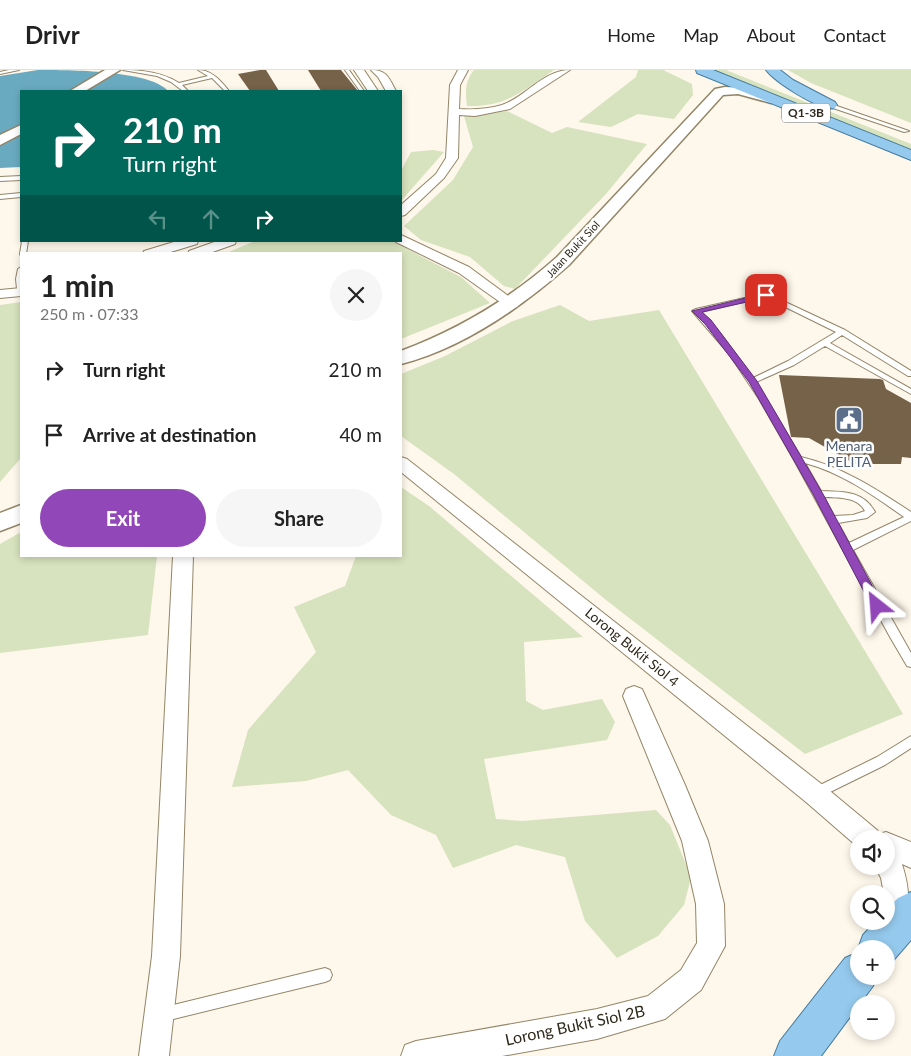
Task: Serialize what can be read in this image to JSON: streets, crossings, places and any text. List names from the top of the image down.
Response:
{
  "streets": {
    "main road": ["Q1-3B"],
    "street": ["Jalan Bukit Siol", "Lorong Bukit Siol 4", "Lorong Bukit Siol 2B"]
  },
  "places": {
    "public building": ["Menara PELITA"]
  },
  "page": {
    "header": "Drivr",
    "nav": [
      "Home",
      "Map",
      "About",
      "Contact"
    ],
    "turn": ["210 m", "Turn right"],
    "heading": ["1 min", "250 m · 07:33"],
    "list": [
      {
        "name": "Turn right",
        "value": "210 m"
      },
      {
        "name": "Arrive at destination",
        "value": "40 m"
      }
    ],
    "buttons": ["Exit", "Share"],
    "map_buttons": ["+", "−"]
  }
}
